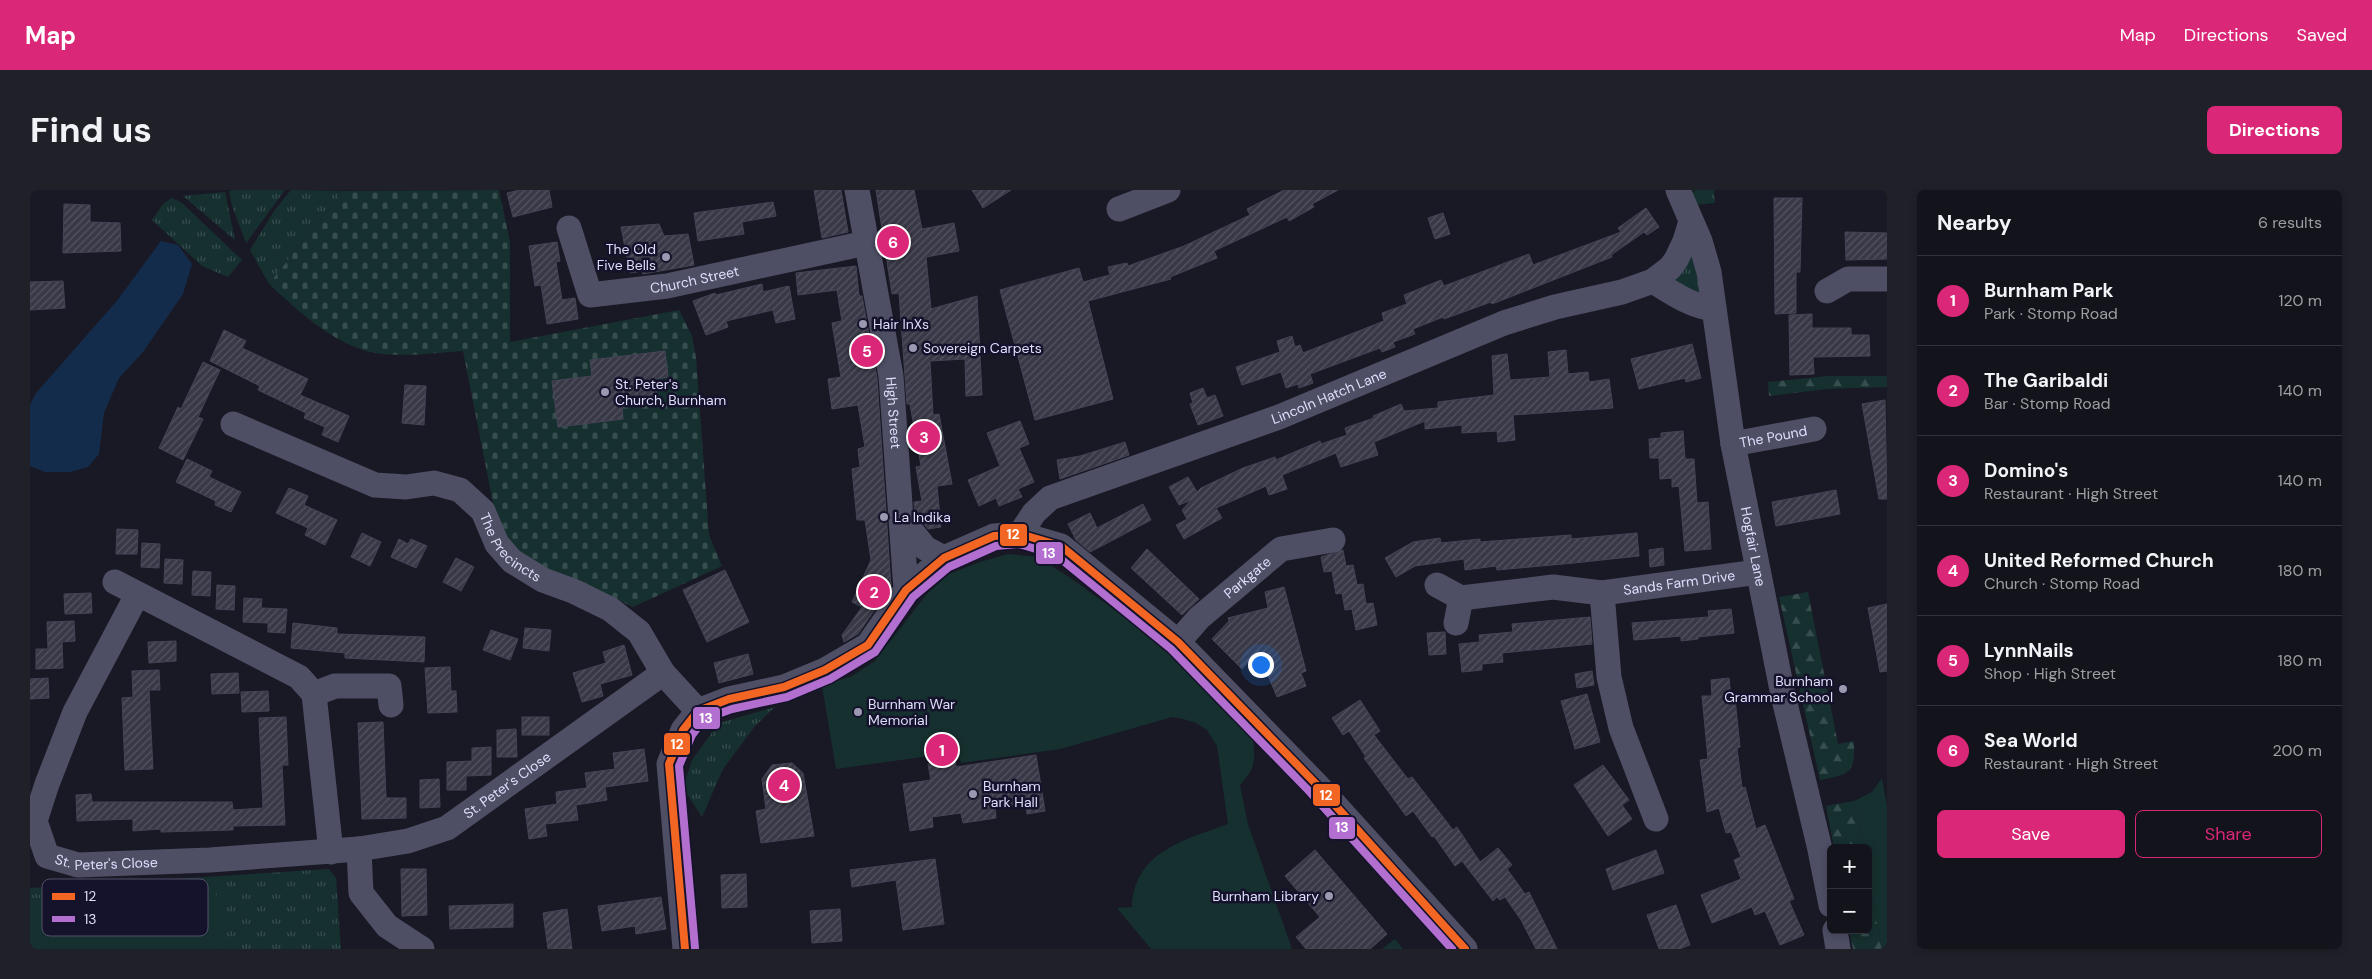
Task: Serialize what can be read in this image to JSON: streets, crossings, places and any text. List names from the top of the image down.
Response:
{
  "streets": {
    "street": [
      "Church Street",
      "Lincoln Hatch Lane",
      "High Street",
      "The Pound",
      "The Precincts",
      "Hogfair Lane",
      "Parkgate",
      "Sands Farm Drive",
      "St. Peter's Close"
    ]
  },
  "crossings": [
    ["Church Street", "High Street"],
    ["Lincoln Hatch Lane", "Hogfair Lane"],
    ["The Pound", "Hogfair Lane"],
    ["The Precincts", "St. Peter's Close"],
    ["Hogfair Lane", "Sands Farm Drive"]
  ],
  "places": [
    "The Old Five Bells",
    "Hair InXs",
    "Sovereign Carpets",
    "St. Peter's Church, Burnham",
    "La Indika",
    "Burnham Grammar School",
    "Burnham War Memorial",
    "Burnham Park Hall",
    "Burnham Library"
  ],
  "lines": ["transit line 12", "transit line 13"],
  "legend": ["12", "13"],
  "page": {
    "header": "Map",
    "nav": ["Map", "Directions", "Saved"],
    "buttons": [
      "Directions",
      ["Save", "Share"]
    ],
    "title": "Find us",
    "heading": ["Nearby", "6 results"],
    "pins": [
      "6",
      "5",
      "3",
      "2",
      "1",
      "4"
    ],
    "list": [
      {
        "mark": "1",
        "name": "Burnham Park",
        "note": "Park · Stomp Road",
        "value": "120 m"
      },
      {
        "mark": "2",
        "name": "The Garibaldi",
        "note": "Bar · Stomp Road",
        "value": "140 m"
      },
      {
        "mark": "3",
        "name": "Domino's",
        "note": "Restaurant · High Street",
        "value": "140 m"
      },
      {
        "mark": "4",
        "name": "United Reformed Church",
        "note": "Church · Stomp Road",
        "value": "180 m"
      },
      {
        "mark": "5",
        "name": "LynnNails",
        "note": "Shop · High Street",
        "value": "180 m"
      },
      {
        "mark": "6",
        "name": "Sea World",
        "note": "Restaurant · High Street",
        "value": "200 m"
      }
    ],
    "map_buttons": ["+", "−"]
  }
}
